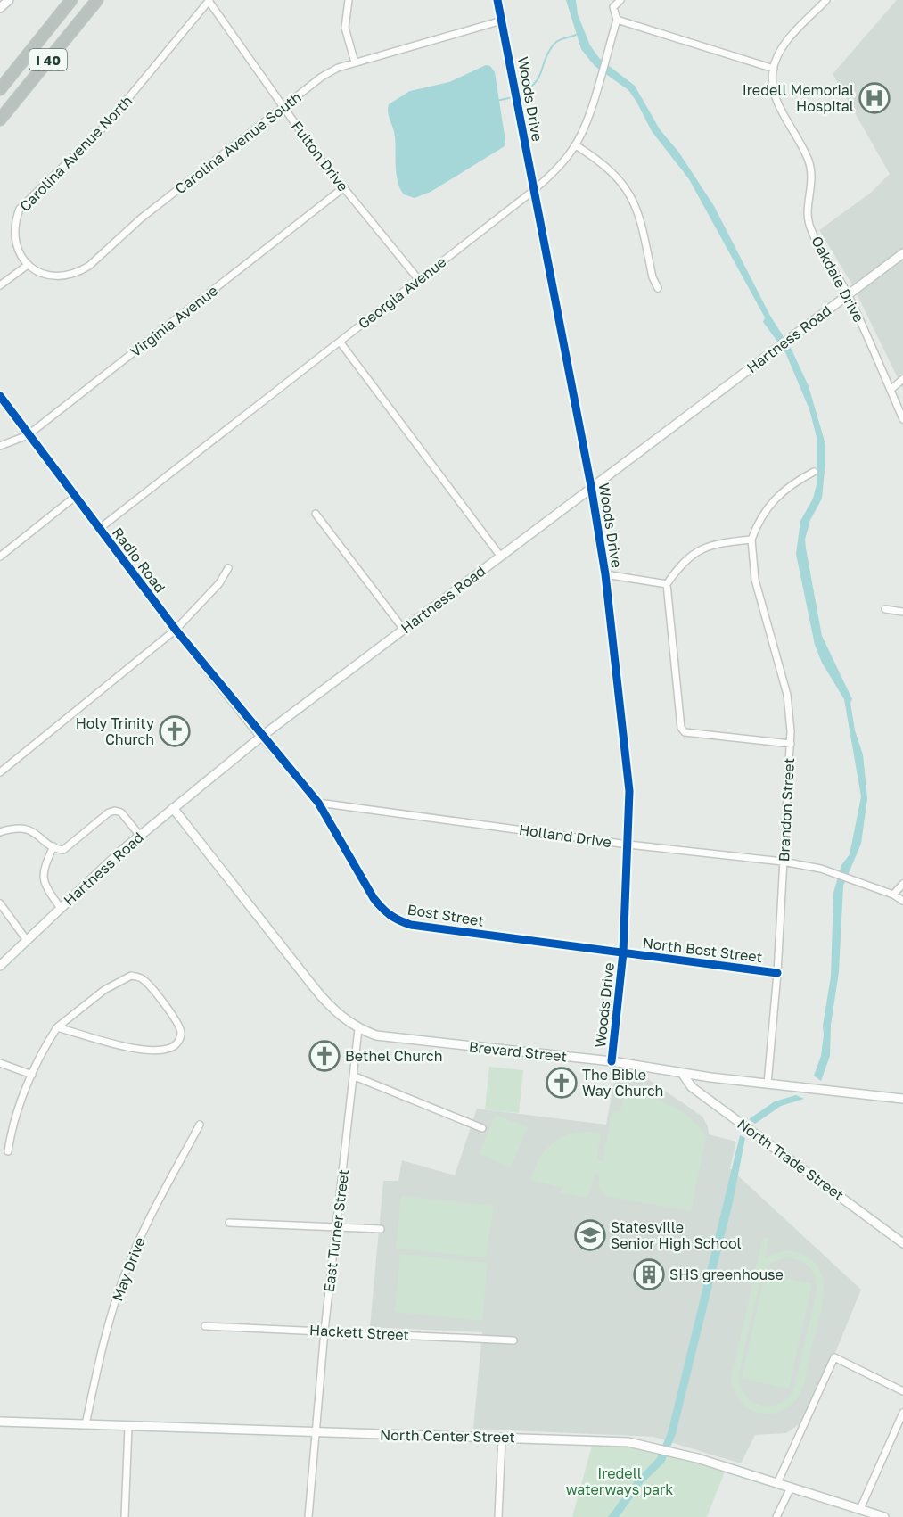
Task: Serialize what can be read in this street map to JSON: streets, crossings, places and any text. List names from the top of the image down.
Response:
{
  "streets": {
    "highway": ["I 40"],
    "street": [
      "Woods Drive",
      "Carolina Avenue South",
      "Carolina Avenue North",
      "Fulton Drive",
      "Oakdale Drive",
      "Georgia Avenue",
      "Virginia Avenue",
      "Hartness Road",
      "Radio Road",
      "Brandon Street",
      "Holland Drive",
      "Bost Street",
      "North Bost Street",
      "Brevard Street",
      "North Trade Street",
      "East Turner Street",
      "May Drive",
      "Hackett Street",
      "North Center Street"
    ]
  },
  "crossings": [
    ["Woods Drive", "Carolina Avenue South"],
    ["Woods Drive", "Georgia Avenue"],
    ["Woods Drive", "Hartness Road"],
    ["Woods Drive", "Holland Drive"],
    ["Woods Drive", "Bost Street"],
    ["Woods Drive", "North Bost Street"],
    ["Woods Drive", "Brevard Street"],
    ["Carolina Avenue South", "Carolina Avenue North"],
    ["Carolina Avenue South", "Fulton Drive"],
    ["Carolina Avenue North", "Fulton Drive"],
    ["Fulton Drive", "Georgia Avenue"],
    ["Fulton Drive", "Virginia Avenue"],
    ["Oakdale Drive", "Hartness Road"],
    ["Georgia Avenue", "Radio Road"],
    ["Virginia Avenue", "Radio Road"],
    ["Hartness Road", "Radio Road"],
    ["Hartness Road", "Bost Street"],
    ["Hartness Road", "Brevard Street"],
    ["Radio Road", "Bost Street"],
    ["Brandon Street", "Holland Drive"],
    ["Brandon Street", "North Bost Street"],
    ["Brandon Street", "Brevard Street"],
    ["Holland Drive", "Bost Street"],
    ["Bost Street", "North Bost Street"],
    ["Brevard Street", "North Trade Street"],
    ["Brevard Street", "East Turner Street"],
    ["East Turner Street", "Hackett Street"],
    ["East Turner Street", "North Center Street"],
    ["May Drive", "North Center Street"]
  ],
  "parks": ["Iredell waterways park"],
  "places": {
    "hospital": ["Iredell Memorial Hospital"],
    "church": ["Holy Trinity Church", "Bethel Church", "The Bible Way Church"],
    "school or university": ["Statesville Senior High School"],
    "building": ["SHS greenhouse"]
  }
}
